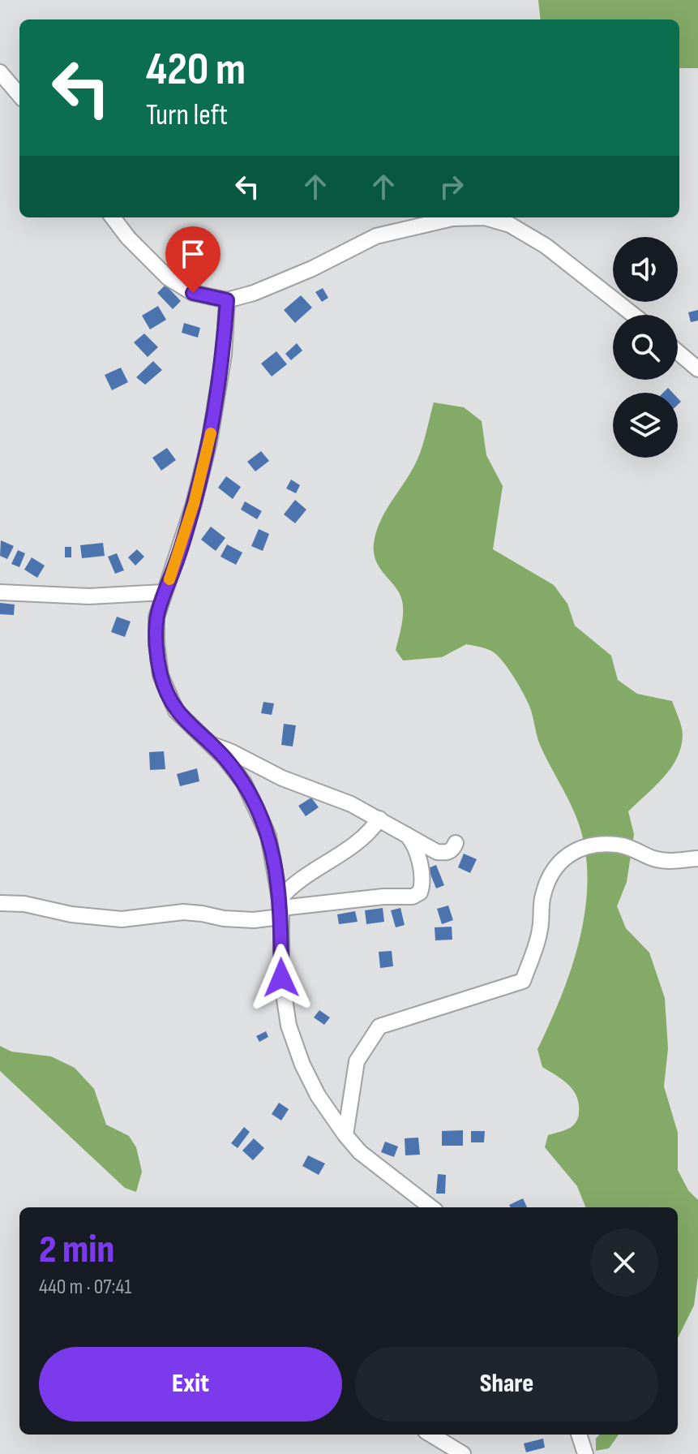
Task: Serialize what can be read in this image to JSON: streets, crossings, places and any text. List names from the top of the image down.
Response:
{
  "page": {
    "turn": ["420 m", "Turn left"],
    "heading": ["2 min", "440 m · 07:41"],
    "buttons": ["Exit", "Share"]
  }
}
